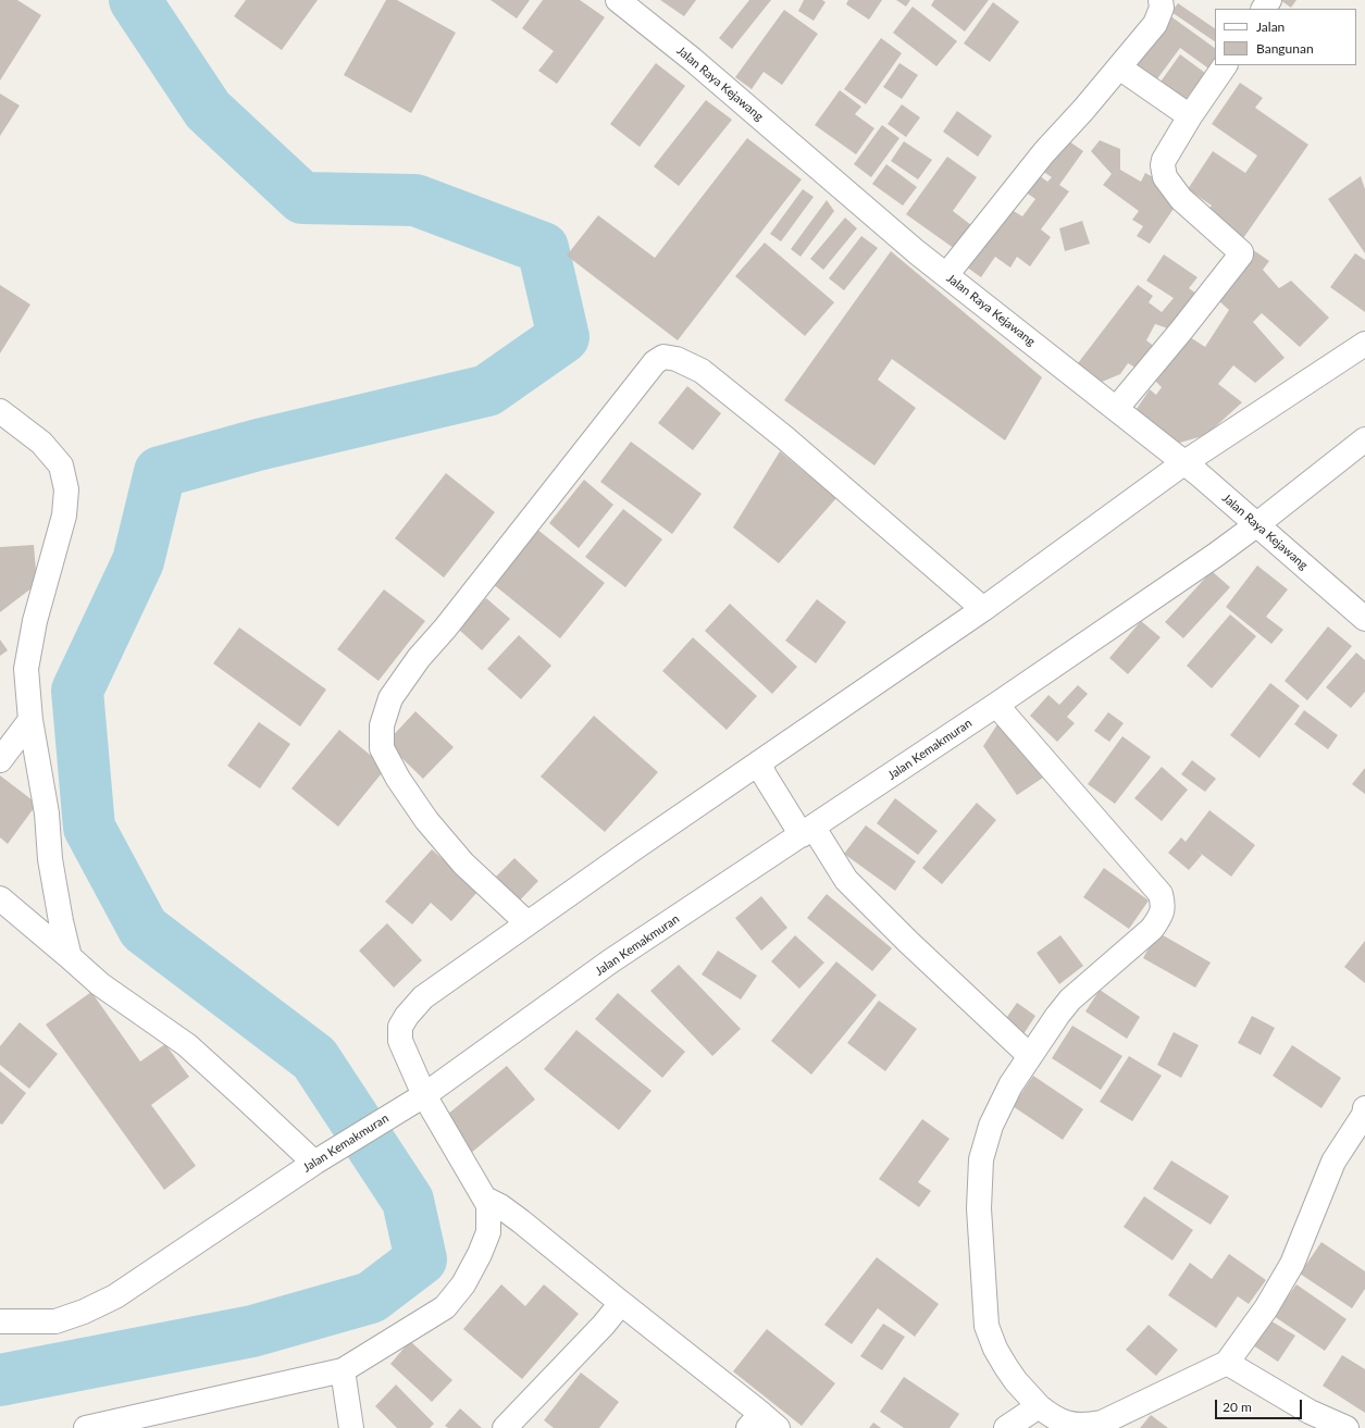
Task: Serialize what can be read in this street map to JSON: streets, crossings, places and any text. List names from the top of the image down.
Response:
{
  "streets": {
    "street": ["Jalan Raya Kejawang", "Jalan Kemakmuran"]
  },
  "crossings": [
    ["Jalan Raya Kejawang", "Jalan Kemakmuran"]
  ],
  "legend": ["Jalan", "Bangunan"],
  "scale_bar": "20 m"
}
